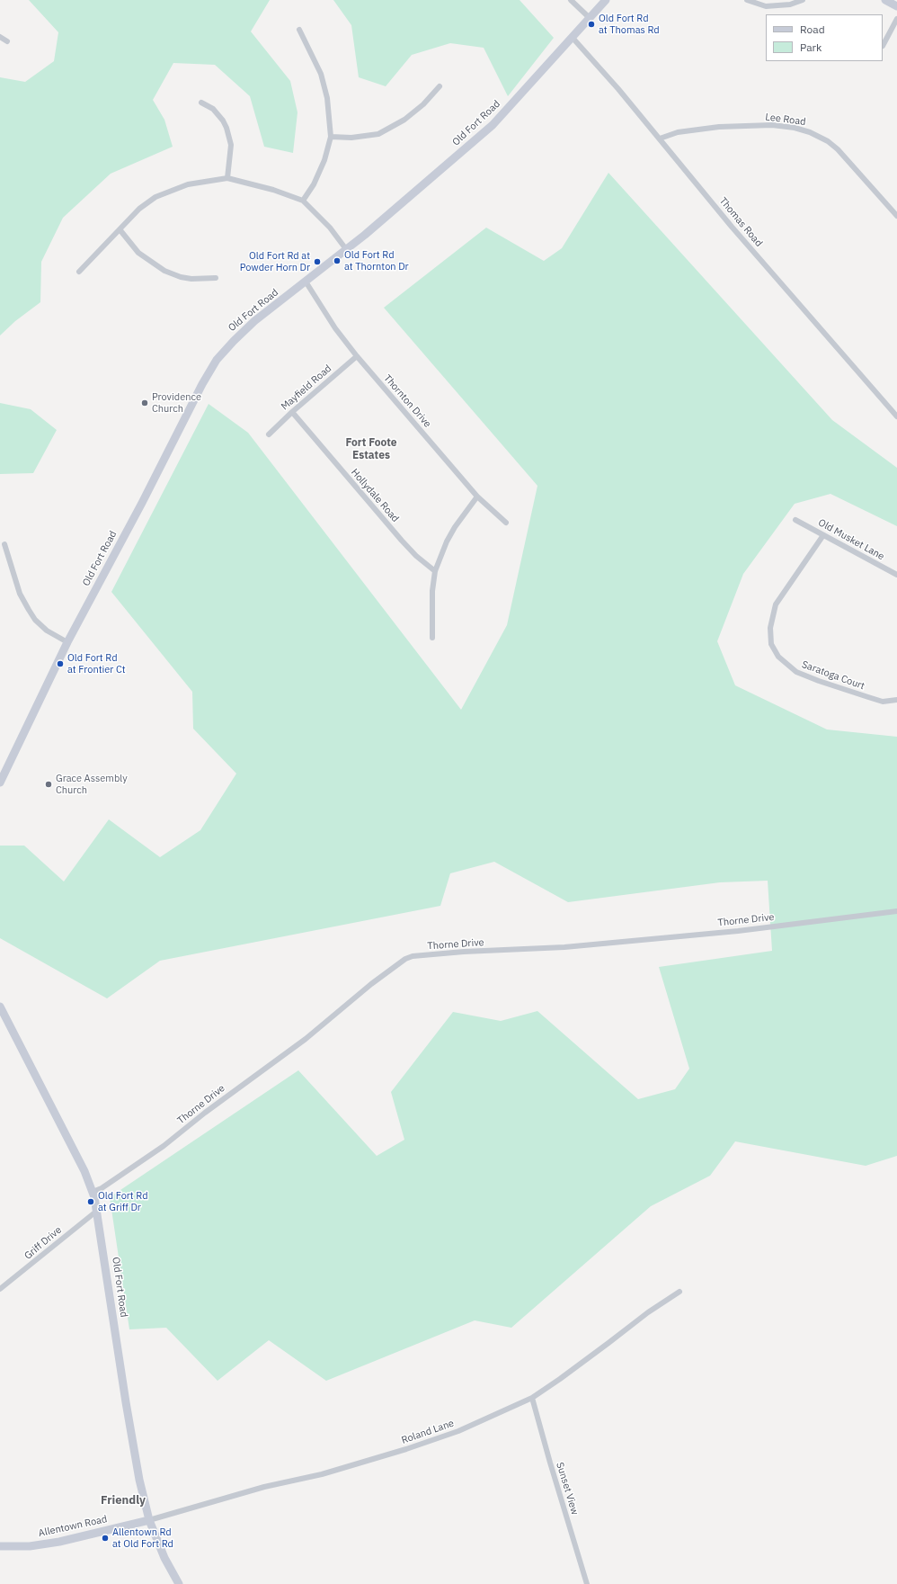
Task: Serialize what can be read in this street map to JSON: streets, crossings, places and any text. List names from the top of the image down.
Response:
{
  "streets": {
    "main road": ["Old Fort Road", "Allentown Road"],
    "street": [
      "Lee Road",
      "Thomas Road",
      "Mayfield Road",
      "Thornton Drive",
      "Hollydale Road",
      "Old Musket Lane",
      "Saratoga Court",
      "Thorne Drive",
      "Griff Drive",
      "Roland Lane",
      "Sunset View"
    ]
  },
  "crossings": [
    ["Lee Road", "Thomas Road"],
    ["Old Fort Road", "Thomas Road"],
    ["Old Fort Road", "Thornton Drive"],
    ["Old Fort Road", "Thorne Drive"],
    ["Old Fort Road", "Griff Drive"],
    ["Old Fort Road", "Roland Lane"],
    ["Old Fort Road", "Allentown Road"],
    ["Mayfield Road", "Thornton Drive"],
    ["Mayfield Road", "Hollydale Road"],
    ["Old Musket Lane", "Saratoga Court"],
    ["Roland Lane", "Sunset View"],
    ["Roland Lane", "Allentown Road"]
  ],
  "districts": ["Fort Foote Estates", "Friendly"],
  "places": [
    "Old Fort Rd at Thomas Rd",
    "Old Fort Rd at Thornton Dr",
    "Old Fort Rd at Powder Horn Dr",
    "Providence Church",
    "Old Fort Rd at Frontier Ct",
    "Grace Assembly Church",
    "Old Fort Rd at Griff Dr",
    "Allentown Rd at Old Fort Rd"
  ],
  "legend": ["Road", "Park"]
}
